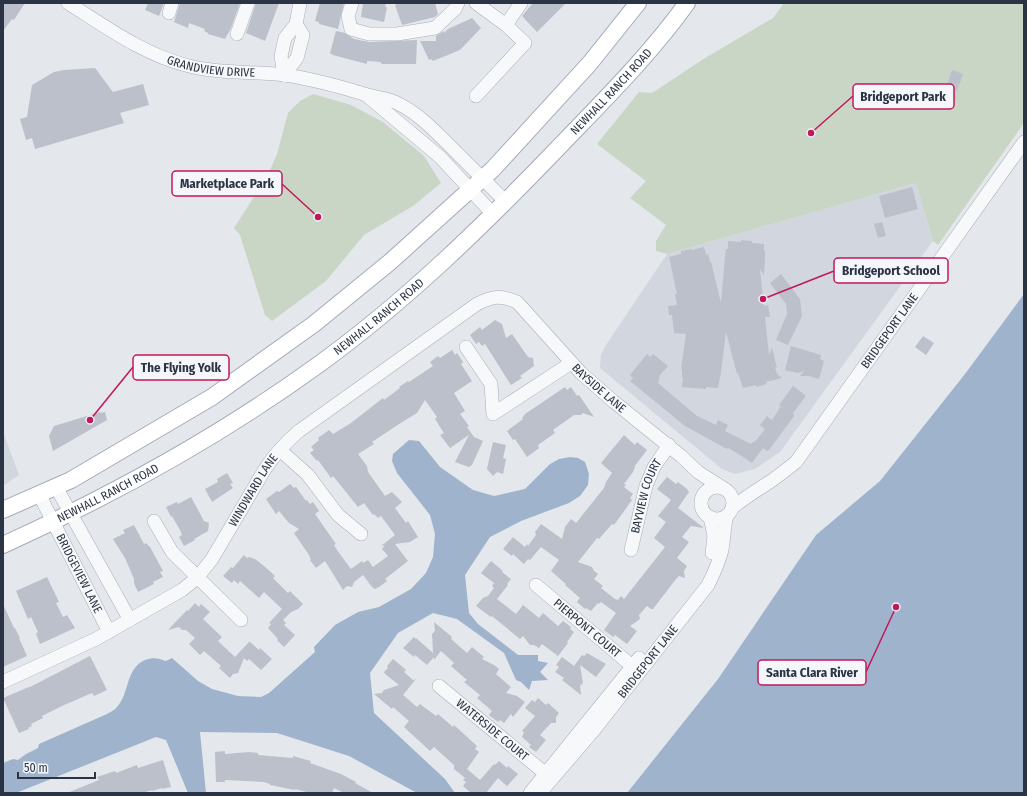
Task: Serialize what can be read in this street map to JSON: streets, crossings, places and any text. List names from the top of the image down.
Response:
{
  "streets": {
    "main road": ["NEWHALL RANCH ROAD"],
    "street": [
      "GRANDVIEW DRIVE",
      "BRIDGEPORT LANE",
      "BAYSIDE LANE",
      "WINDWARD LANE",
      "BAYVIEW COURT",
      "BRIDGEVIEW LANE",
      "PIERPONT COURT",
      "WATERSIDE COURT"
    ]
  },
  "crossings": [
    ["GRANDVIEW DRIVE", "NEWHALL RANCH ROAD"],
    ["NEWHALL RANCH ROAD", "BRIDGEVIEW LANE"],
    ["BRIDGEPORT LANE", "BAYSIDE LANE"],
    ["BRIDGEPORT LANE", "PIERPONT COURT"],
    ["BRIDGEPORT LANE", "WATERSIDE COURT"],
    ["BAYSIDE LANE", "WINDWARD LANE"],
    ["BAYSIDE LANE", "BAYVIEW COURT"],
    ["WINDWARD LANE", "BRIDGEVIEW LANE"]
  ],
  "places": [
    "Bridgeport Park",
    "Marketplace Park",
    "Bridgeport School",
    "The Flying Yolk",
    "Santa Clara River"
  ],
  "scale_bar": "50 m"
}
